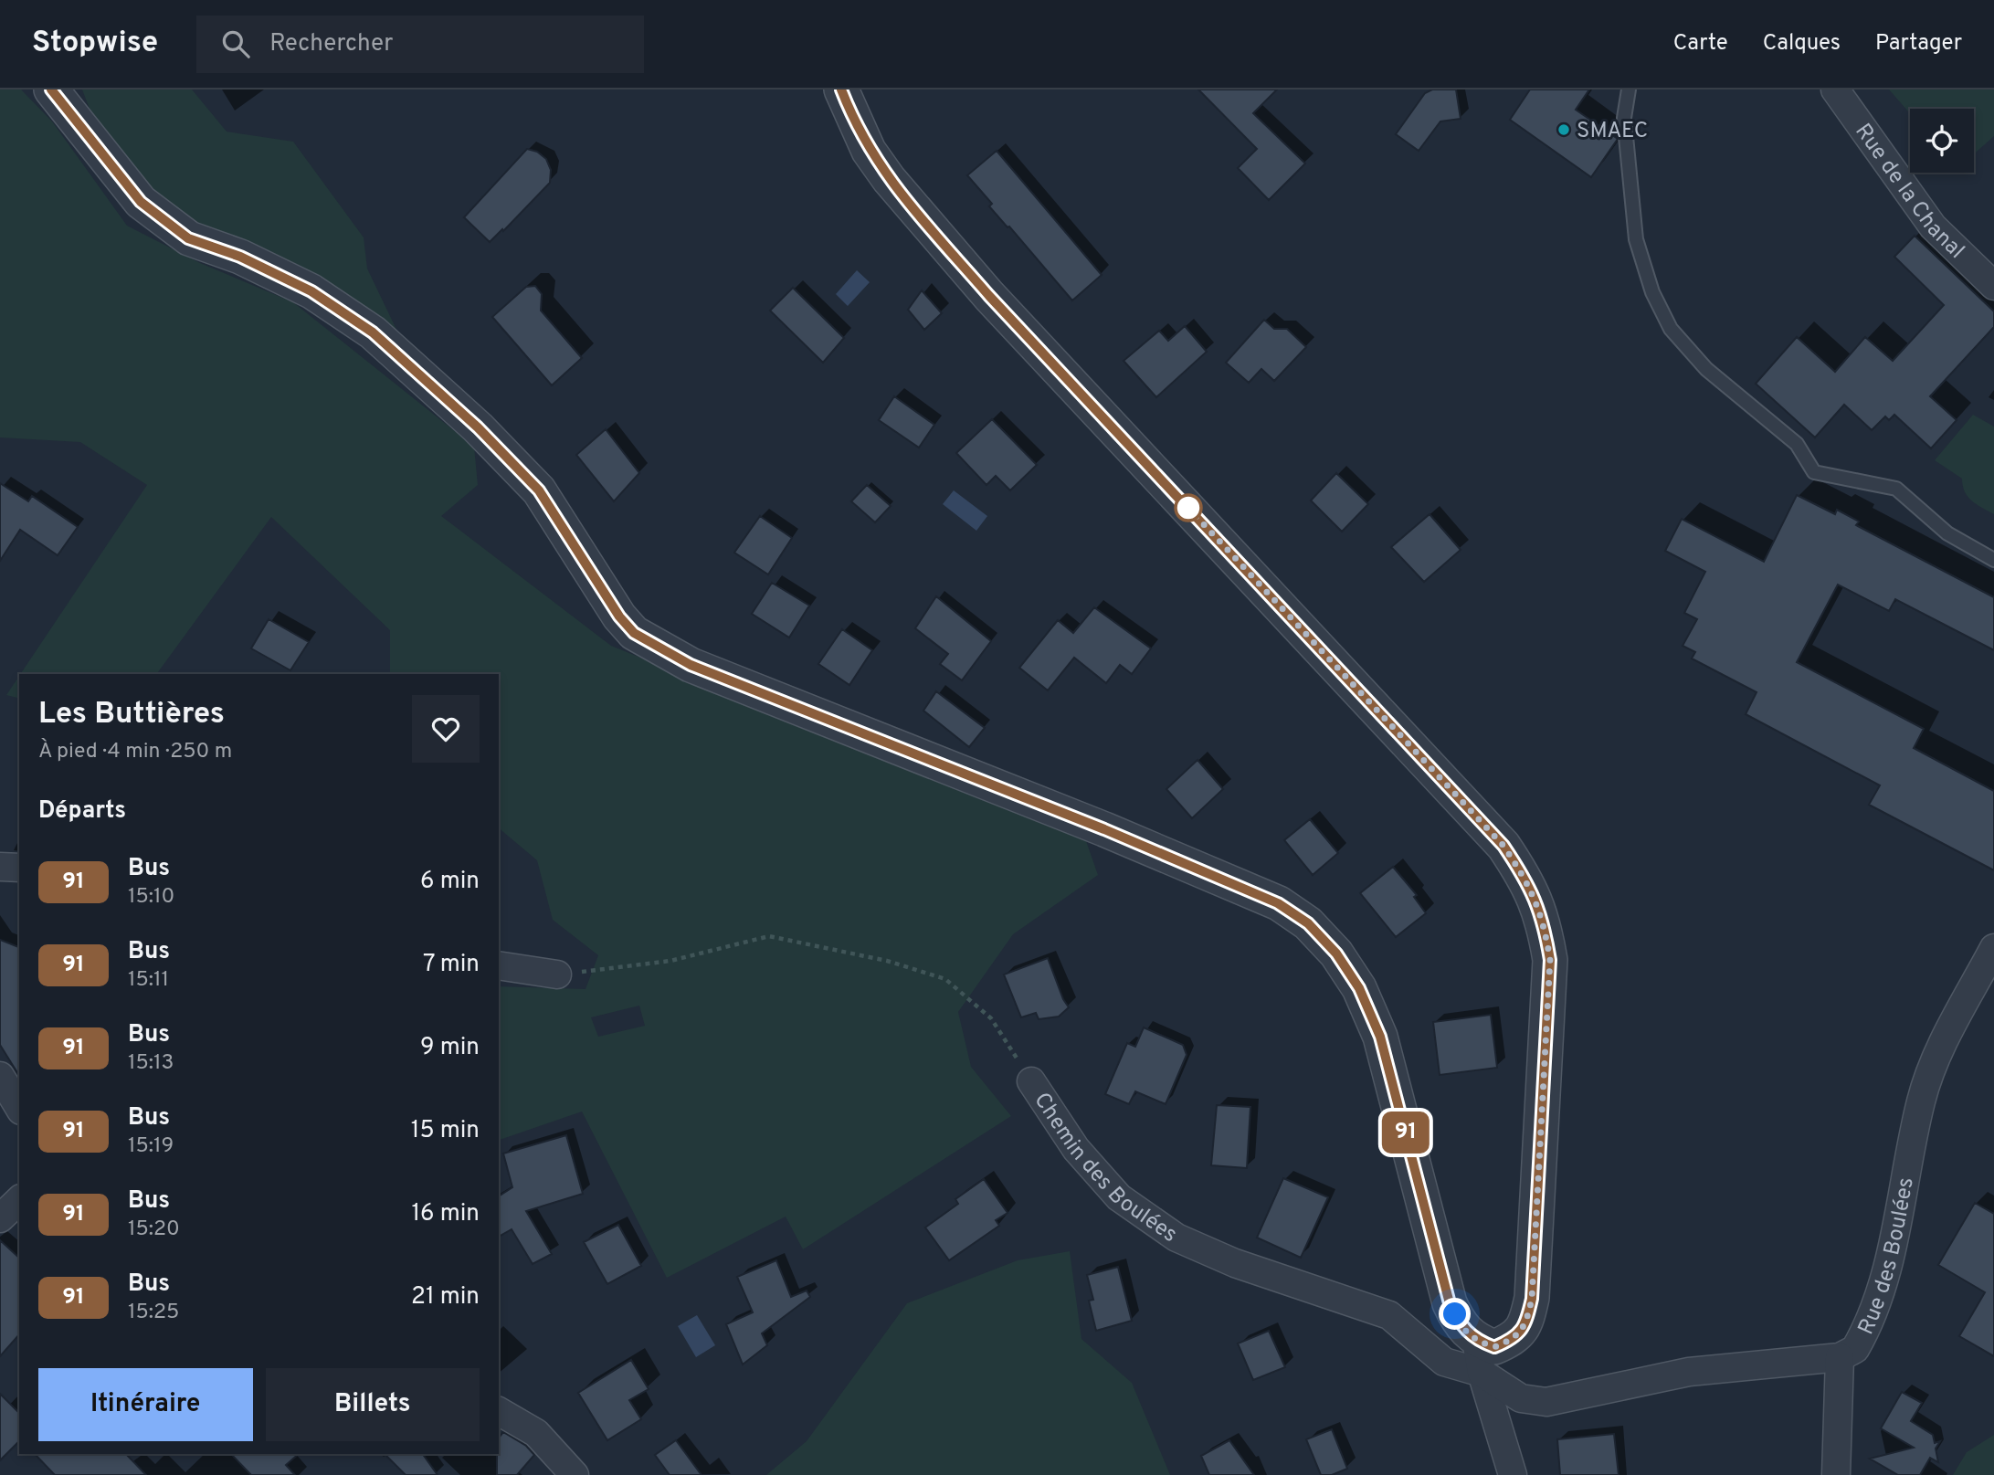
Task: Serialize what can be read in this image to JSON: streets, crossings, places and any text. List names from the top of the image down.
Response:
{
  "streets": {
    "street": ["Rue de la Chanal", "Chemin des Boulées", "Rue des Boulées"]
  },
  "crossings": [
    ["Chemin des Boulées", "Rue des Boulées"]
  ],
  "places": ["SMAEC"],
  "lines": ["bus line 91"],
  "page": {
    "header": "Stopwise",
    "search": "Rechercher",
    "nav": ["Carte", "Calques", "Partager"],
    "on_map": "91",
    "heading": [
      ["Les Buttières", "À pied · 4 min · 250 m"],
      "Départs"
    ],
    "list": [
      {
        "mark": "91",
        "name": "Bus",
        "note": "15:10",
        "value": "6 min"
      },
      {
        "mark": "91",
        "name": "Bus",
        "note": "15:11",
        "value": "7 min"
      },
      {
        "mark": "91",
        "name": "Bus",
        "note": "15:13",
        "value": "9 min"
      },
      {
        "mark": "91",
        "name": "Bus",
        "note": "15:19",
        "value": "15 min"
      },
      {
        "mark": "91",
        "name": "Bus",
        "note": "15:20",
        "value": "16 min"
      },
      {
        "mark": "91",
        "name": "Bus",
        "note": "15:25",
        "value": "21 min"
      }
    ],
    "buttons": ["Itinéraire", "Billets"]
  }
}
